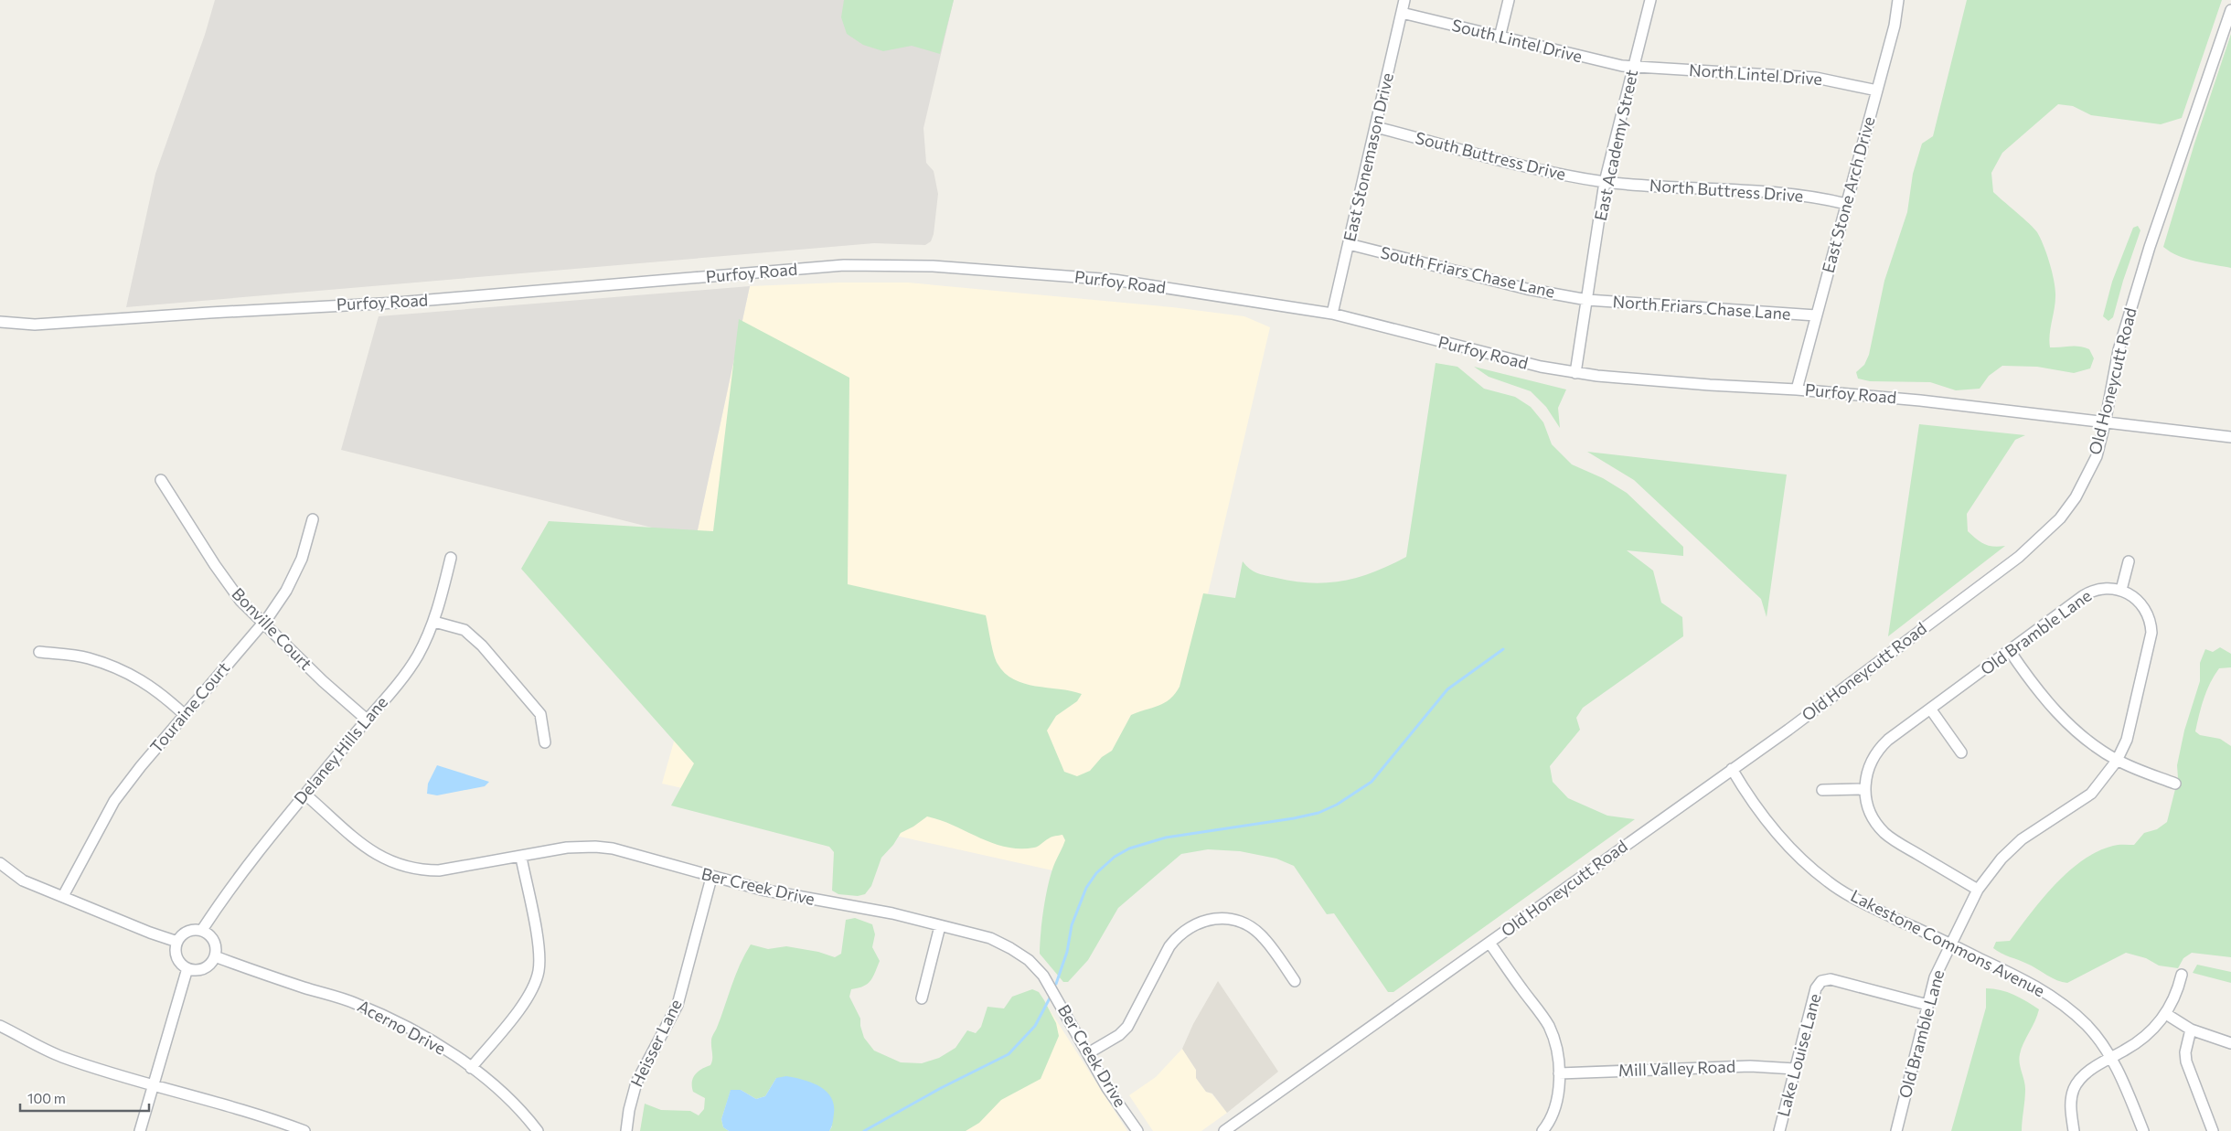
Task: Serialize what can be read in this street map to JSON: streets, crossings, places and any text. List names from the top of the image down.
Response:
{
  "streets": {
    "street": [
      "South Lintel Drive",
      "North Lintel Drive",
      "East Academy Street",
      "South Buttress Drive",
      "East Stonemason Drive",
      "North Buttress Drive",
      "East Stone Arch Drive",
      "South Friars Chase Lane",
      "Purfoy Road",
      "North Friars Chase Lane",
      "Old Honeycutt Road",
      "Bonville Court",
      "Old Bramble Lane",
      "Touraine Court",
      "Delaney Hills Lane",
      "Ber Creek Drive",
      "Lakestone Commons Avenue",
      "Acerno Drive",
      "Heisser Lane",
      "Lake Louise Lane",
      "Mill Valley Road"
    ]
  },
  "crossings": [
    ["South Lintel Drive", "North Lintel Drive"],
    ["South Lintel Drive", "East Academy Street"],
    ["South Lintel Drive", "East Stonemason Drive"],
    ["North Lintel Drive", "East Academy Street"],
    ["North Lintel Drive", "East Stone Arch Drive"],
    ["East Academy Street", "South Buttress Drive"],
    ["East Academy Street", "North Buttress Drive"],
    ["East Academy Street", "South Friars Chase Lane"],
    ["East Academy Street", "Purfoy Road"],
    ["East Academy Street", "North Friars Chase Lane"],
    ["South Buttress Drive", "East Stonemason Drive"],
    ["South Buttress Drive", "North Buttress Drive"],
    ["East Stonemason Drive", "South Friars Chase Lane"],
    ["East Stonemason Drive", "Purfoy Road"],
    ["North Buttress Drive", "East Stone Arch Drive"],
    ["East Stone Arch Drive", "Purfoy Road"],
    ["East Stone Arch Drive", "North Friars Chase Lane"],
    ["South Friars Chase Lane", "North Friars Chase Lane"],
    ["Purfoy Road", "Old Honeycutt Road"],
    ["Old Honeycutt Road", "Lakestone Commons Avenue"],
    ["Bonville Court", "Touraine Court"],
    ["Bonville Court", "Delaney Hills Lane"],
    ["Old Bramble Lane", "Lakestone Commons Avenue"],
    ["Old Bramble Lane", "Lake Louise Lane"],
    ["Delaney Hills Lane", "Ber Creek Drive"],
    ["Delaney Hills Lane", "Acerno Drive"],
    ["Ber Creek Drive", "Heisser Lane"],
    ["Lake Louise Lane", "Mill Valley Road"]
  ],
  "scale_bar": "100 m"
}
